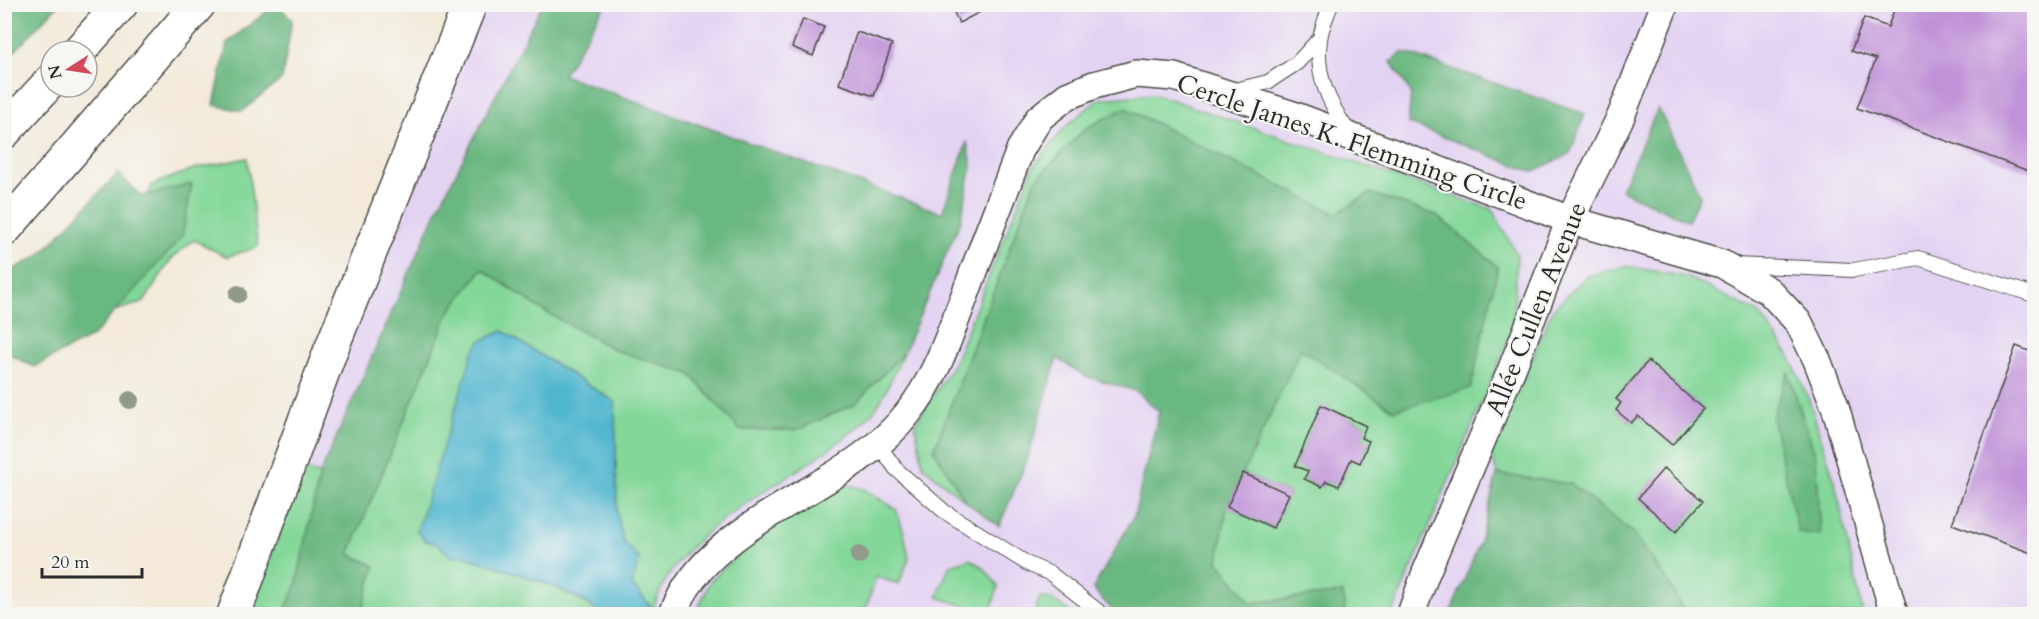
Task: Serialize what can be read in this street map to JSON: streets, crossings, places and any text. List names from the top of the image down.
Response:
{
  "streets": {
    "street": ["Cercle James K. Flemming Circle", "Allée Cullen Avenue"]
  },
  "crossings": [
    ["Cercle James K. Flemming Circle", "Allée Cullen Avenue"]
  ],
  "scale_bar": "20 m",
  "north": "left"
}
